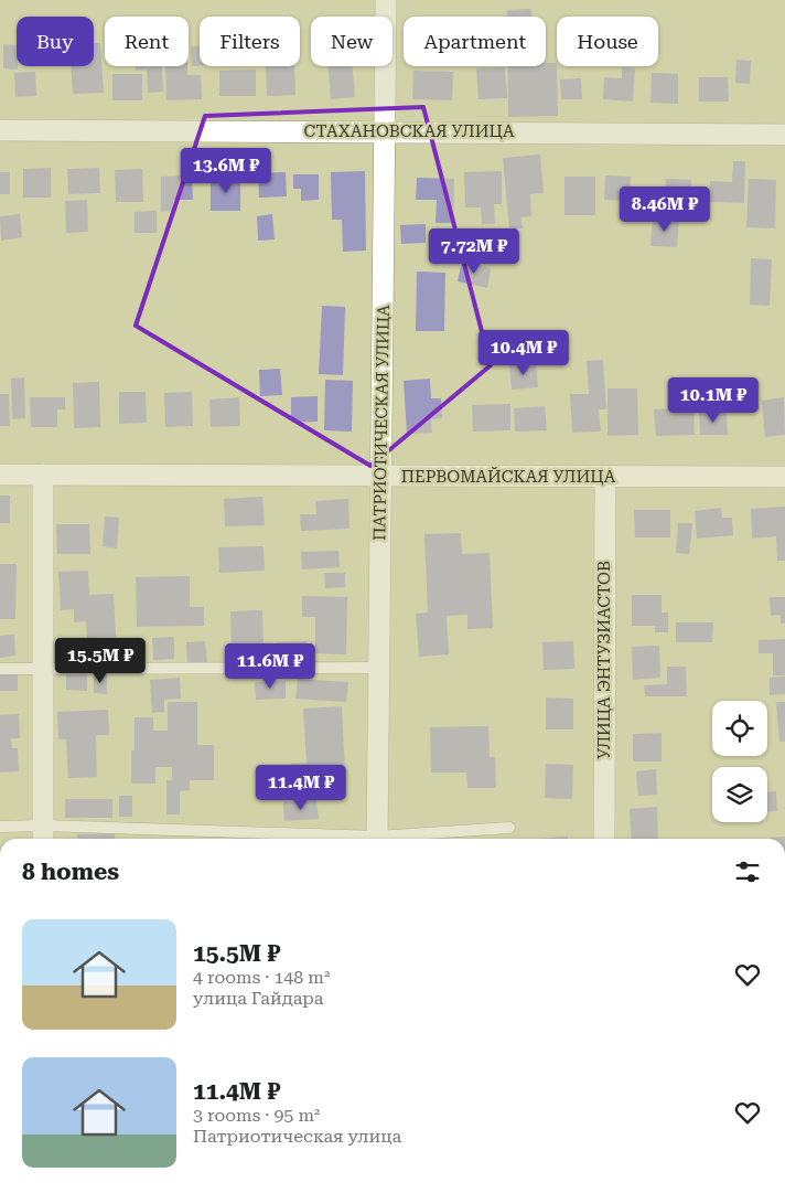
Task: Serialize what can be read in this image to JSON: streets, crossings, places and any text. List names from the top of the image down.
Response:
{
  "streets": {
    "street": [
      "СТАХАНОВСКАЯ УЛИЦА",
      "ПАТРИОТИЧЕСКАЯ УЛИЦА",
      "ПЕРВОМАЙСКАЯ УЛИЦА",
      "УЛИЦА ЭНТУЗИАСТОВ"
    ]
  },
  "crossings": [
    ["СТАХАНОВСКАЯ УЛИЦА", "ПАТРИОТИЧЕСКАЯ УЛИЦА"],
    ["ПАТРИОТИЧЕСКАЯ УЛИЦА", "ПЕРВОМАЙСКАЯ УЛИЦА"],
    ["ПЕРВОМАЙСКАЯ УЛИЦА", "УЛИЦА ЭНТУЗИАСТОВ"]
  ],
  "page": {
    "chip": [
      "Buy",
      "Rent",
      "Filters",
      "New",
      "Apartment",
      "House"
    ],
    "price": [
      "13.6M ₽",
      "8.46M ₽",
      "7.72M ₽",
      "10.4M ₽",
      "10.1M ₽",
      "15.5M ₽",
      "11.6M ₽",
      "11.4M ₽"
    ],
    "heading": "8 homes",
    "list": [
      {
        "name": "15.5M ₽",
        "note": "4 rooms · 148 m² · улица Гайдара"
      },
      {
        "name": "11.4M ₽",
        "note": "3 rooms · 95 m² · Патриотическая улица"
      }
    ]
  }
}
